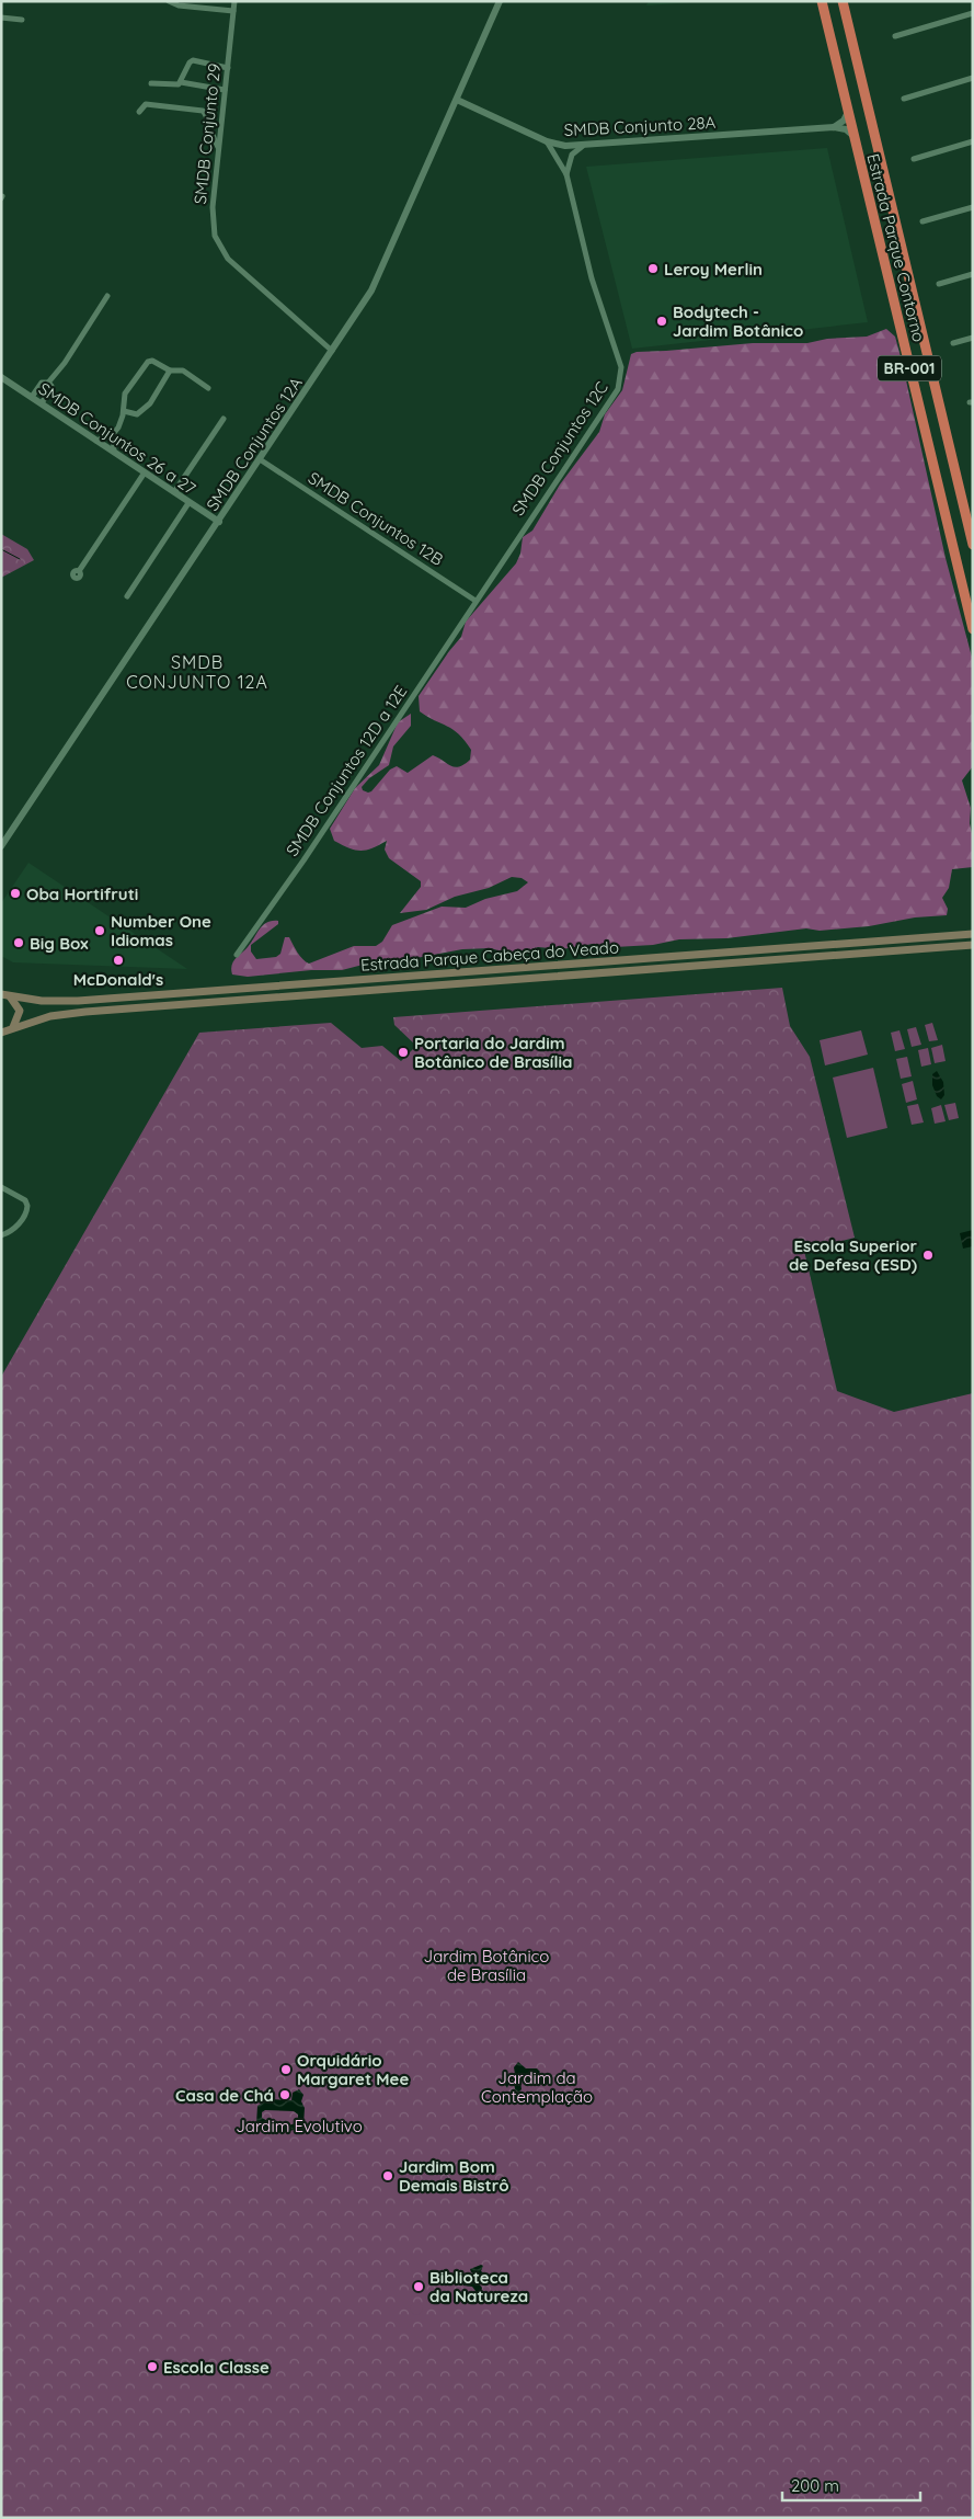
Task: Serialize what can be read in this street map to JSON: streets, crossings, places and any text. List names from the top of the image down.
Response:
{
  "streets": {
    "highway": ["Estrada Parque Contorno", "BR-001"],
    "main road": ["Estrada Parque Cabeça do Veado"],
    "street": [
      "SMDB Conjunto 28A",
      "SMDB Conjunto 29",
      "SMDB Conjuntos 26 a 27",
      "SMDB Conjuntos 12A",
      "SMDB Conjuntos 12C",
      "SMDB Conjuntos 12B",
      "SMDB Conjuntos 12D a 12E"
    ]
  },
  "crossings": [
    ["SMDB Conjunto 28A", "SMDB Conjuntos 12A"],
    ["SMDB Conjunto 28A", "SMDB Conjuntos 12C"],
    ["SMDB Conjunto 29", "SMDB Conjuntos 12A"],
    ["SMDB Conjuntos 26 a 27", "SMDB Conjuntos 12A"],
    ["SMDB Conjuntos 12A", "SMDB Conjuntos 12B"],
    ["SMDB Conjuntos 12C", "SMDB Conjuntos 12B"],
    ["SMDB Conjuntos 12C", "SMDB Conjuntos 12D a 12E"],
    ["SMDB Conjuntos 12B", "SMDB Conjuntos 12D a 12E"]
  ],
  "districts": ["SMDB CONJUNTO 12A"],
  "parks": ["Jardim Botânico de Brasília", "Jardim da Contemplação", "Jardim Evolutivo"],
  "places": [
    "Leroy Merlin",
    "Bodytech - Jardim Botânico",
    "Oba Hortifruti",
    "Number One Idiomas",
    "Big Box",
    "McDonald's",
    "Portaria do Jardim Botânico de Brasília",
    "Escola Superior de Defesa (ESD)",
    "Orquidário Margaret Mee",
    "Casa de Chá",
    "Jardim Bom Demais Bistrô",
    "Biblioteca da Natureza",
    "Escola Classe"
  ],
  "scale_bar": "200 m"
}
